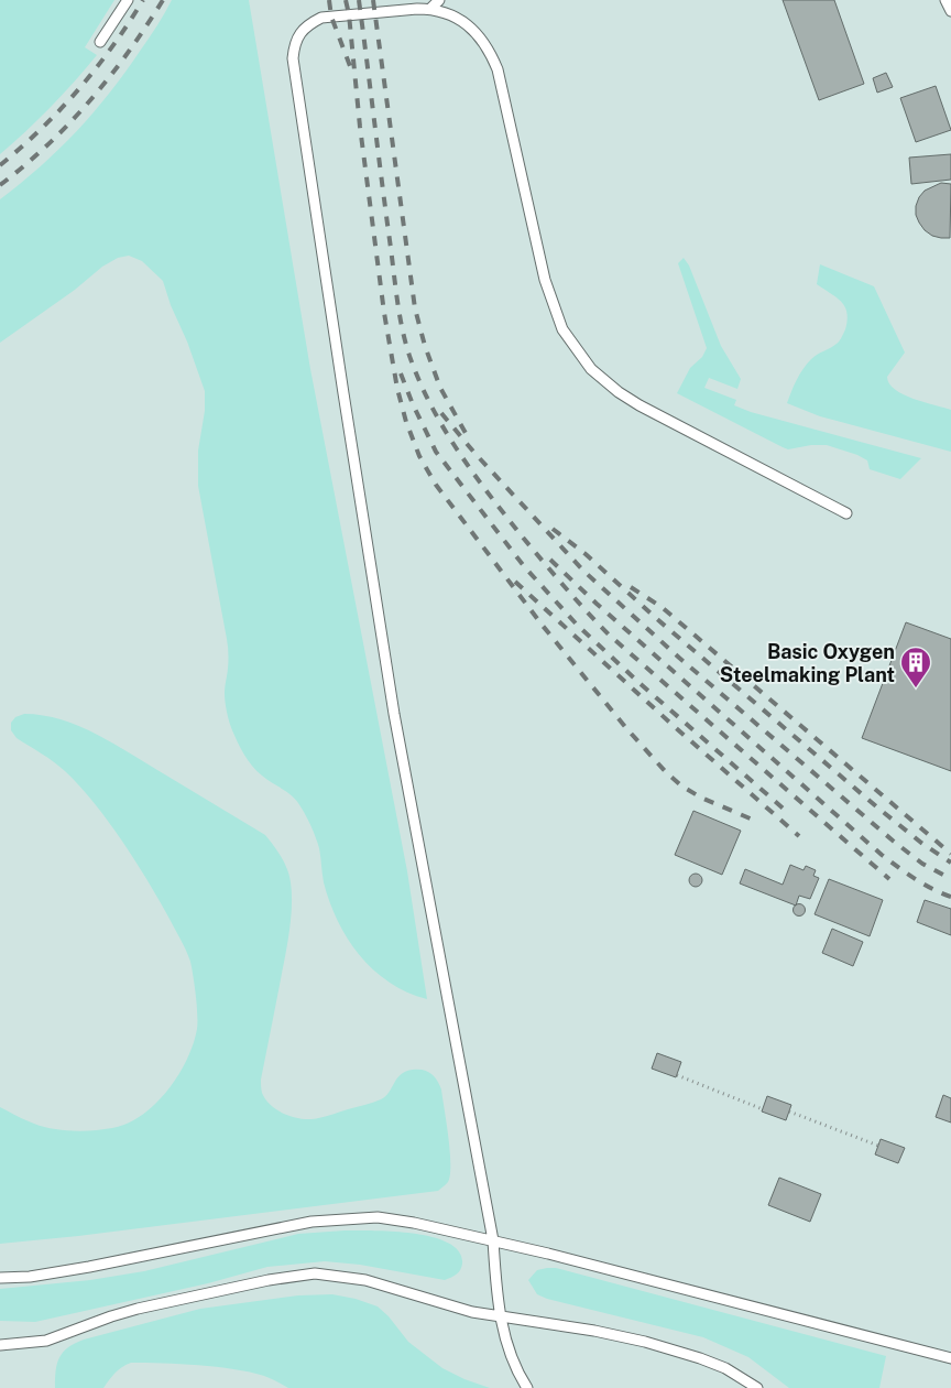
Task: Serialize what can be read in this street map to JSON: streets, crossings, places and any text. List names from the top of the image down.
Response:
{
  "places": {
    "building": ["Basic Oxygen Steelmaking Plant"]
  }
}
